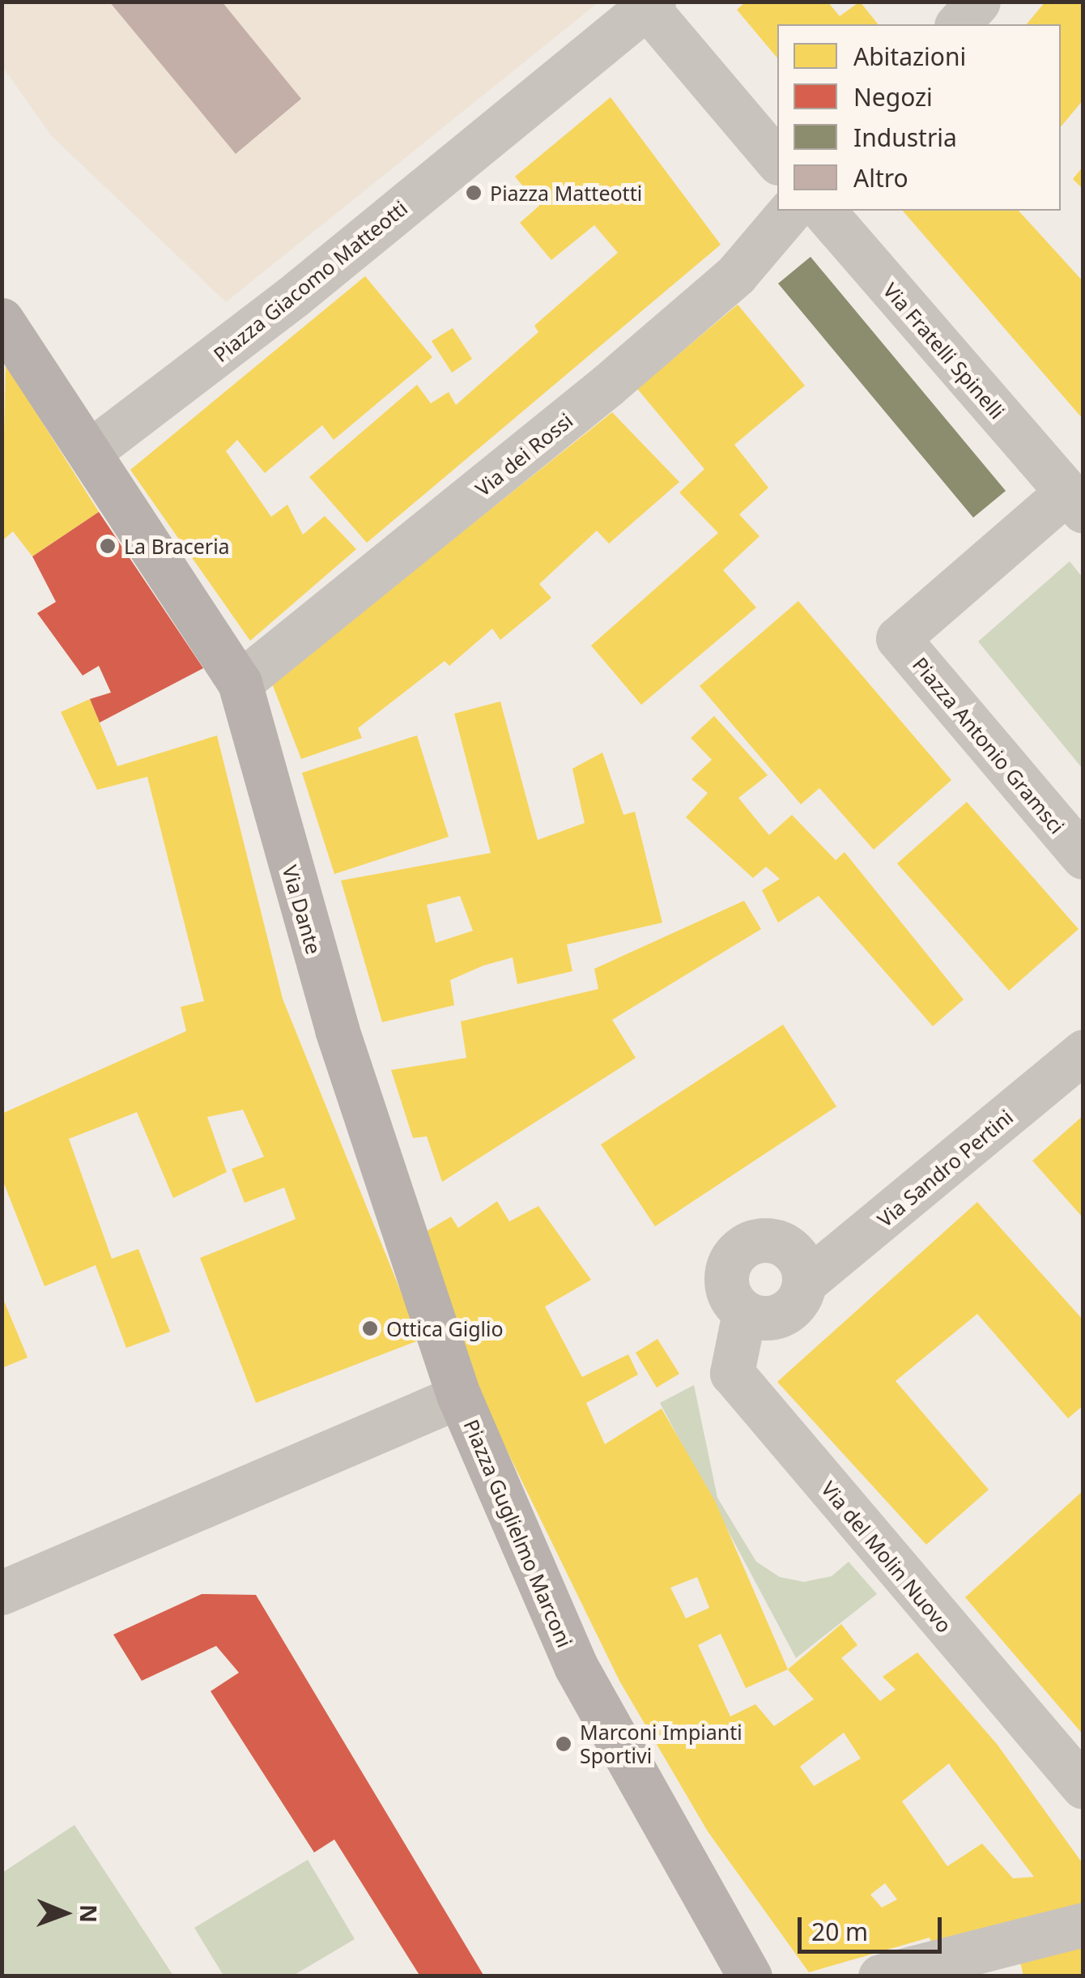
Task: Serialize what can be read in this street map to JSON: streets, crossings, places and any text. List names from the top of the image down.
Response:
{
  "streets": {
    "main road": ["Via Dante", "Piazza Guglielmo Marconi"],
    "street": [
      "Piazza Giacomo Matteotti",
      "Via Fratelli Spinelli",
      "Via dei Rossi",
      "Piazza Antonio Gramsci",
      "Via Sandro Pertini",
      "Via del Molin Nuovo"
    ]
  },
  "crossings": [
    ["Piazza Giacomo Matteotti", "Via Dante"],
    ["Via Fratelli Spinelli", "Piazza Antonio Gramsci"],
    ["Via dei Rossi", "Via Dante"],
    ["Via Dante", "Piazza Guglielmo Marconi"],
    ["Via Sandro Pertini", "Via del Molin Nuovo"]
  ],
  "places": [
    "Piazza Matteotti",
    "La Braceria",
    "Ottica Giglio",
    "Marconi Impianti Sportivi"
  ],
  "legend": [
    "Abitazioni",
    "Negozi",
    "Industria",
    "Altro"
  ],
  "scale_bar": "20 m",
  "north": "right"
}
